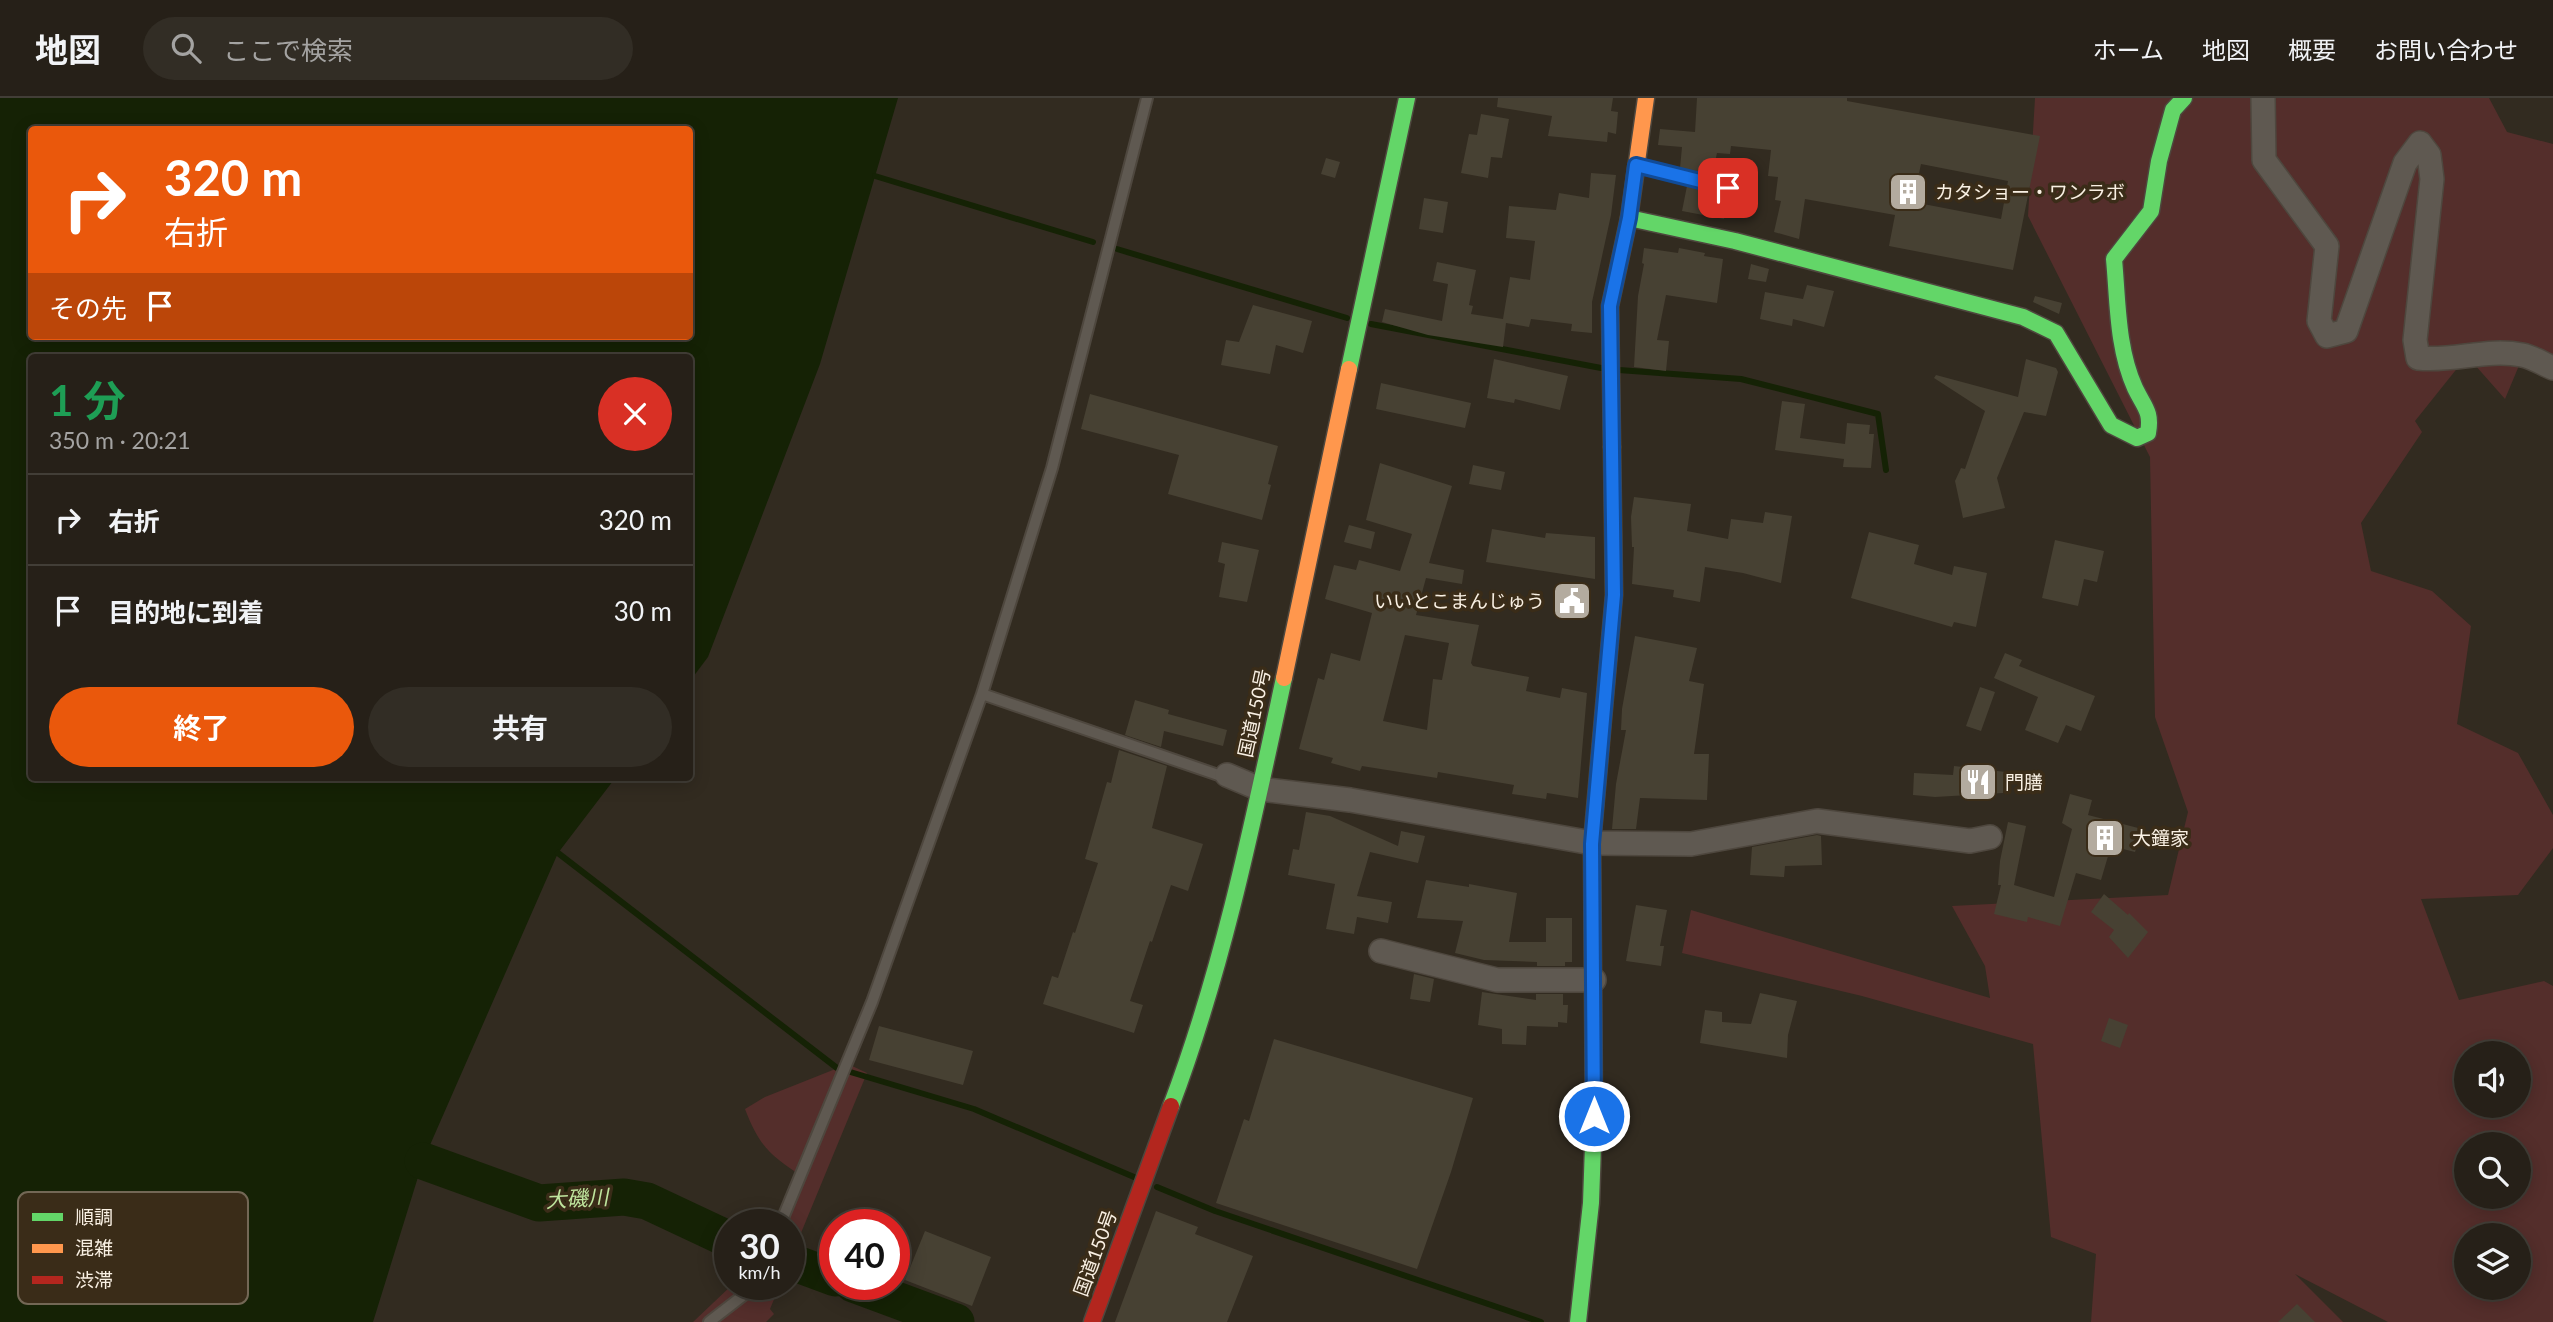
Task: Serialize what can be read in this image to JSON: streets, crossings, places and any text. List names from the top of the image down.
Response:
{
  "streets": {
    "main road": ["国道150号"]
  },
  "water": ["大磯川"],
  "places": {
    "building": ["カタショー・ワンラボ", "大鐘家"],
    "public building": ["いいとこまんじゅう"],
    "restaurant": ["門膳"]
  },
  "legend": ["順調", "混雑", "渋滞"],
  "page": {
    "header": "地図",
    "search": "ここで検索",
    "nav": [
      "ホーム",
      "地図",
      "概要",
      "お問い合わせ"
    ],
    "turn": ["320 m", "右折"],
    "then": "その先",
    "heading": ["1 分", "350 m · 20:21"],
    "list": [
      {
        "name": "右折",
        "value": "320 m"
      },
      {
        "name": "目的地に到着",
        "value": "30 m"
      }
    ],
    "buttons": ["終了", "共有"],
    "speed": "30 km/h",
    "limit": "40"
  }
}
